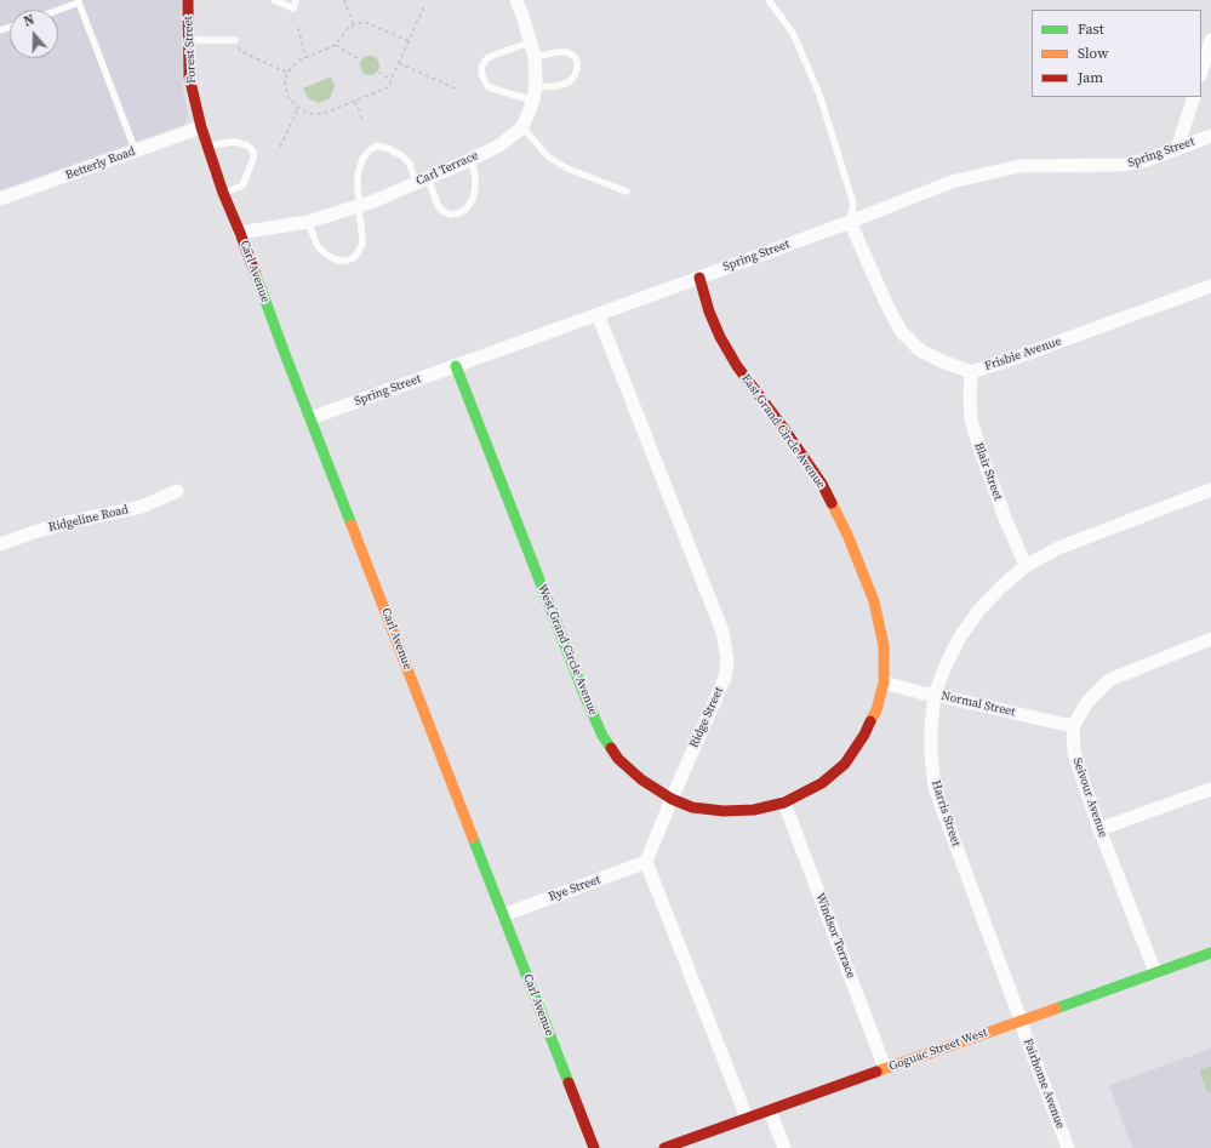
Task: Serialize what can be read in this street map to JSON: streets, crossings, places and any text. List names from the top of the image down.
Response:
{
  "streets": {
    "street": [
      "Forest Street",
      "Spring Street",
      "Betterly Road",
      "Carl Terrace",
      "Carl Avenue",
      "Frisbie Avenue",
      "East Grand Circle Avenue",
      "Blair Street",
      "Ridgeline Road",
      "West Grand Circle Avenue",
      "Normal Street",
      "Ridge Street",
      "Seivour Avenue",
      "Harris Street",
      "Rye Street",
      "Windsor Terrace",
      "Goguac Street West",
      "Fairhome Avenue"
    ]
  },
  "crossings": [
    ["Forest Street", "Betterly Road"],
    ["Forest Street", "Carl Avenue"],
    ["Spring Street", "Carl Avenue"],
    ["Spring Street", "Frisbie Avenue"],
    ["Spring Street", "East Grand Circle Avenue"],
    ["Spring Street", "West Grand Circle Avenue"],
    ["Spring Street", "Ridge Street"],
    ["Betterly Road", "Carl Avenue"],
    ["Carl Terrace", "Carl Avenue"],
    ["Carl Avenue", "Rye Street"],
    ["Frisbie Avenue", "Blair Street"],
    ["East Grand Circle Avenue", "West Grand Circle Avenue"],
    ["East Grand Circle Avenue", "Normal Street"],
    ["East Grand Circle Avenue", "Windsor Terrace"],
    ["Blair Street", "Harris Street"],
    ["West Grand Circle Avenue", "Ridge Street"],
    ["West Grand Circle Avenue", "Windsor Terrace"],
    ["Normal Street", "Seivour Avenue"],
    ["Normal Street", "Harris Street"],
    ["Ridge Street", "Rye Street"],
    ["Seivour Avenue", "Goguac Street West"],
    ["Harris Street", "Goguac Street West"],
    ["Harris Street", "Fairhome Avenue"],
    ["Windsor Terrace", "Goguac Street West"],
    ["Goguac Street West", "Fairhome Avenue"]
  ],
  "legend": ["Fast", "Slow", "Jam"],
  "north": "top"
}
